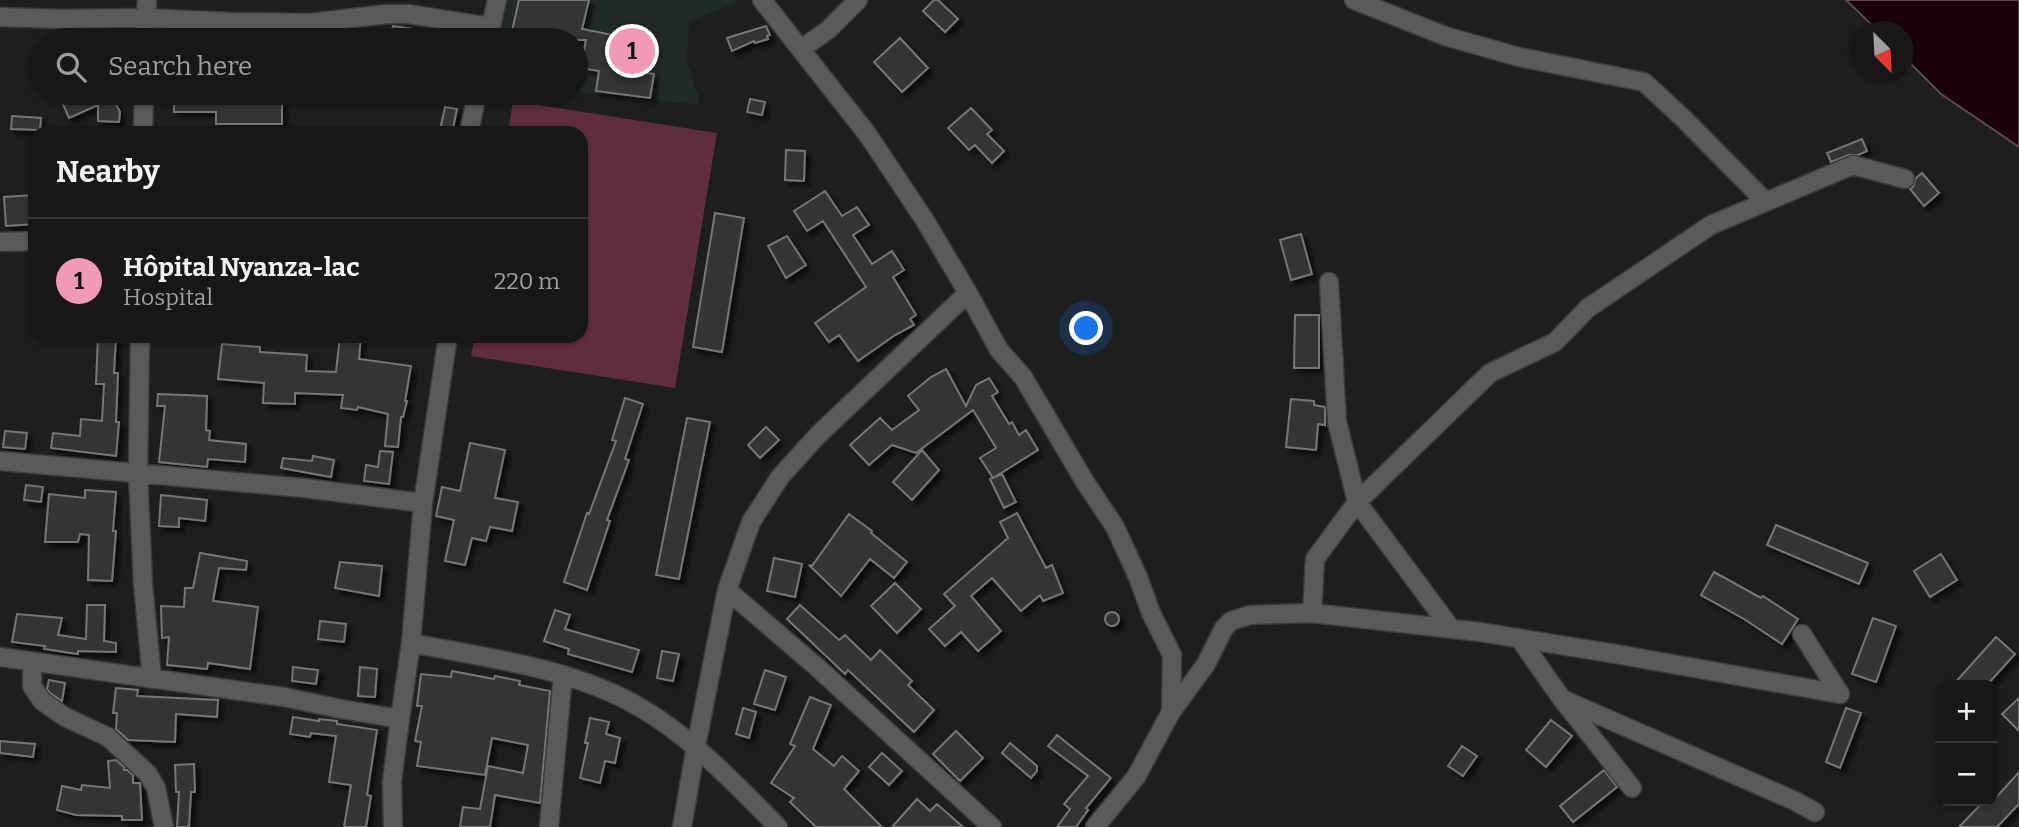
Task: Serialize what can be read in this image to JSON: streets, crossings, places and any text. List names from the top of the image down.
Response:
{
  "north": "bottom right",
  "page": {
    "pins": "1",
    "search": "Search here",
    "heading": "Nearby",
    "list": [
      {
        "mark": "1",
        "name": "Hôpital Nyanza-lac",
        "note": "Hospital",
        "value": "220 m"
      }
    ],
    "map_buttons": ["+", "−"]
  }
}
